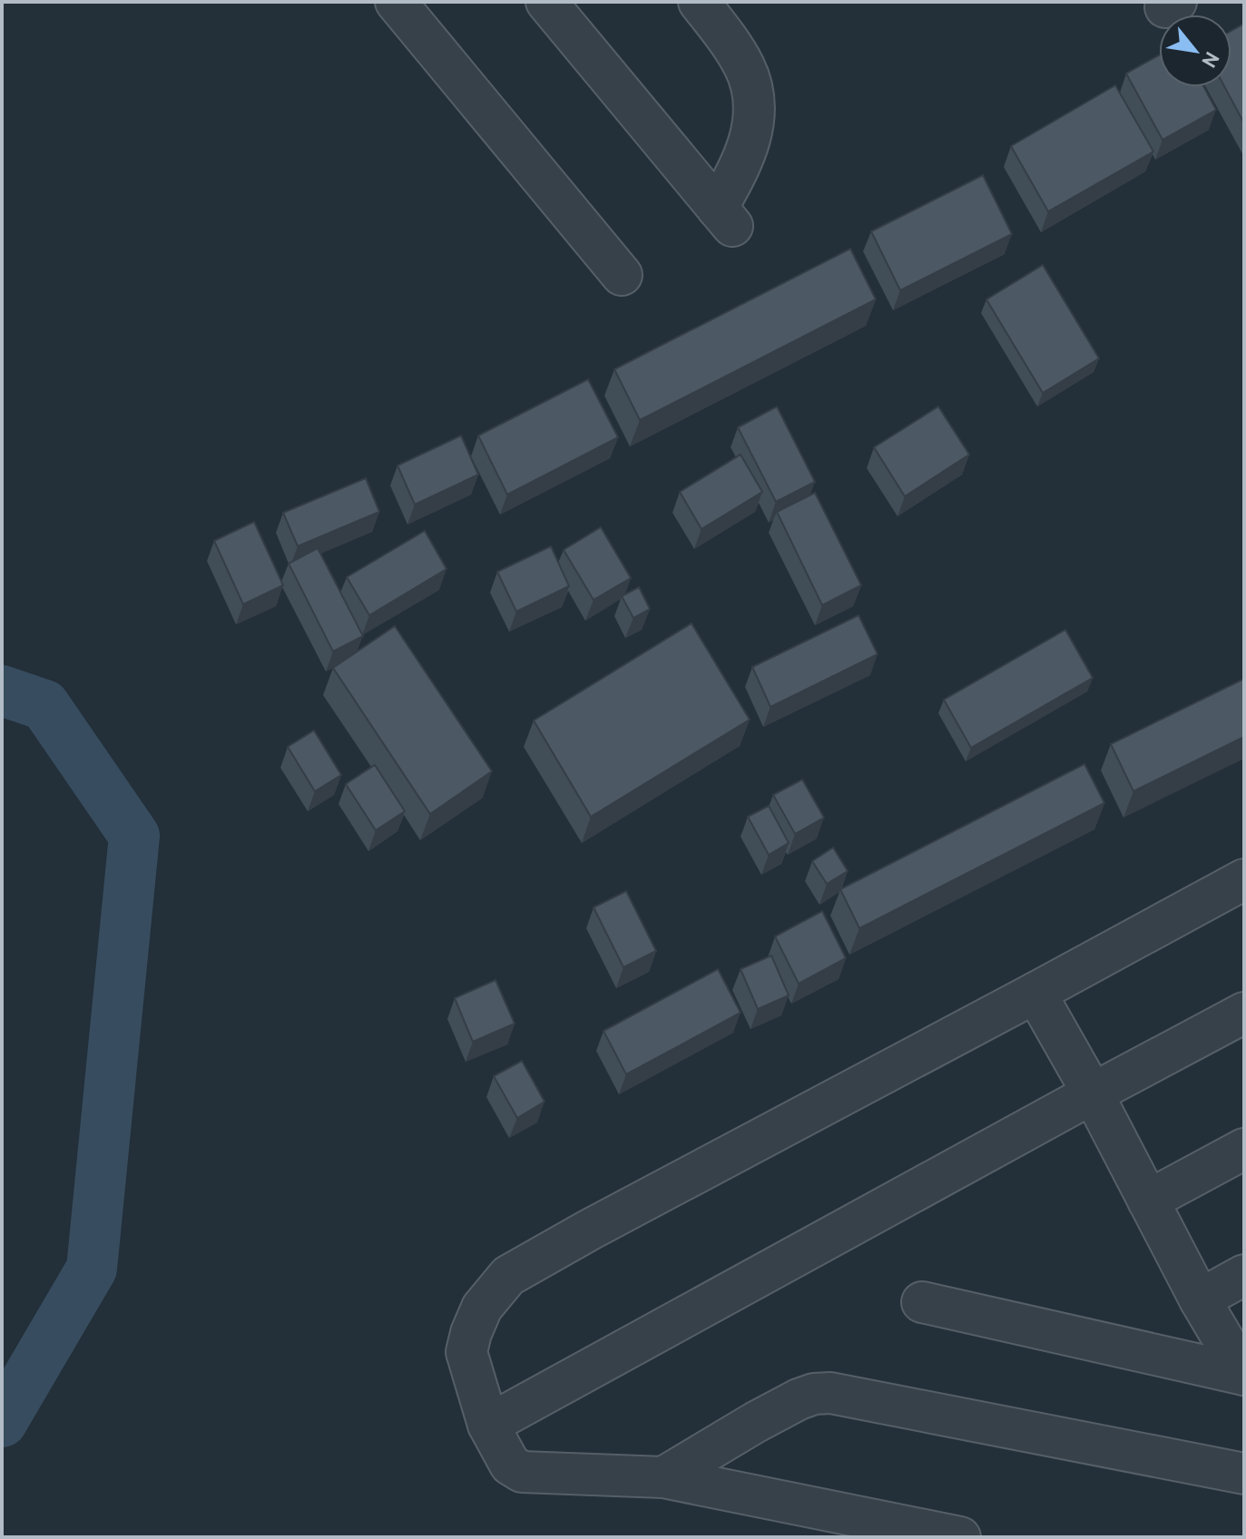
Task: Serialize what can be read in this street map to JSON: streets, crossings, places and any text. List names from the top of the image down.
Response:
{
  "north": "bottom right"
}
